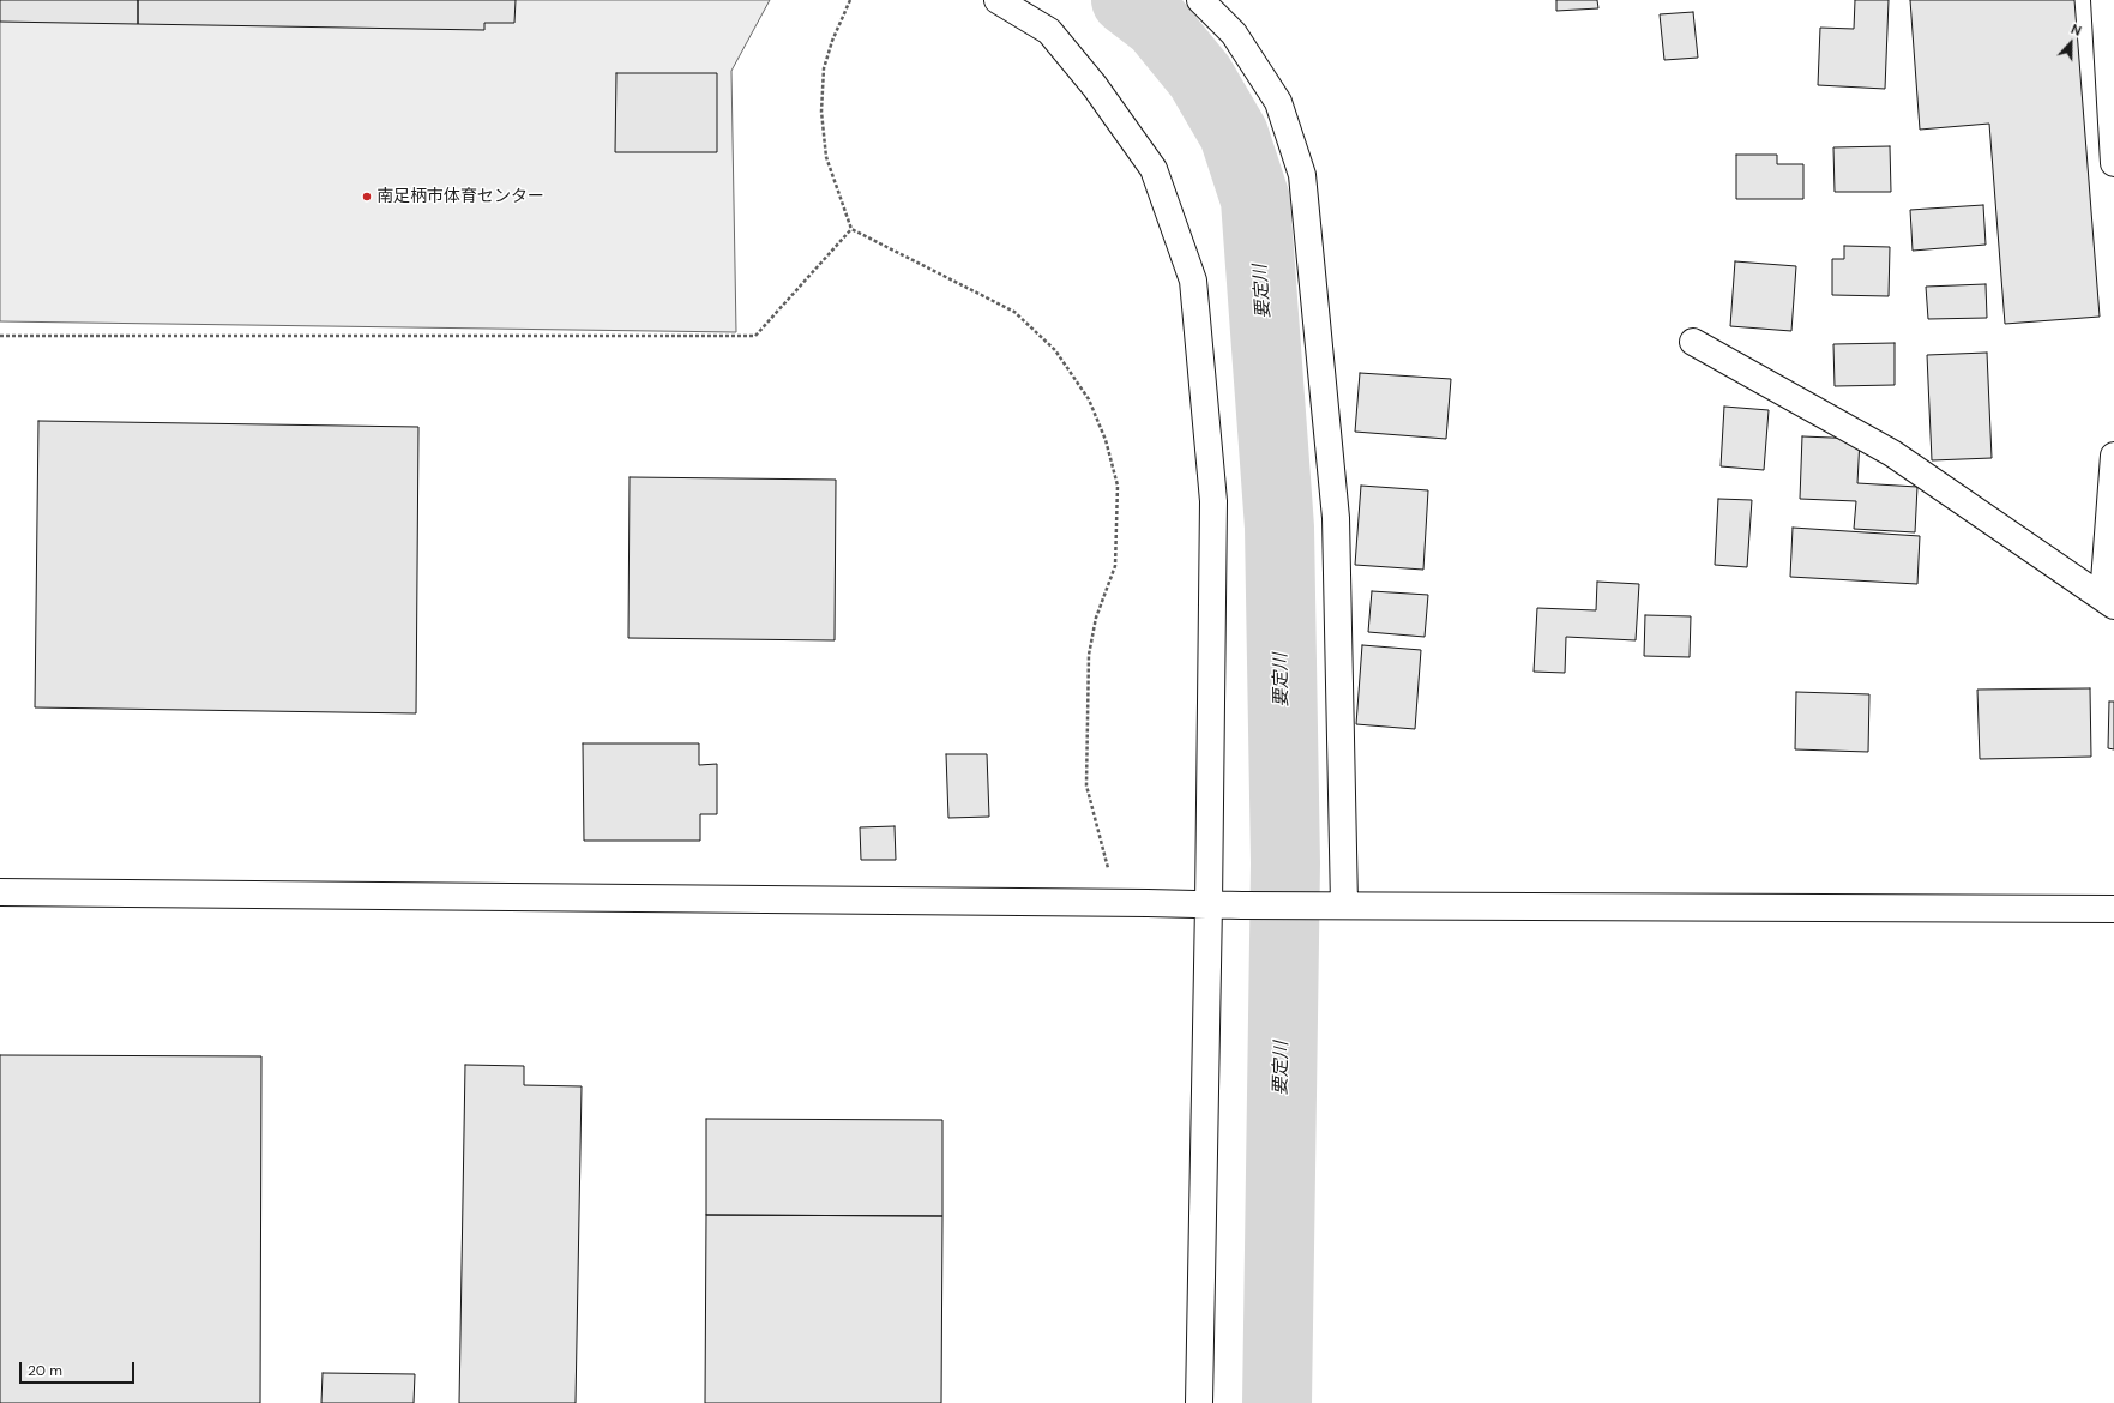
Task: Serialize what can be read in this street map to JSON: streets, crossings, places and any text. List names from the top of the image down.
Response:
{
  "water": ["要定川"],
  "places": ["南足柄市体育センター"],
  "scale_bar": "20 m",
  "north": "top"
}
